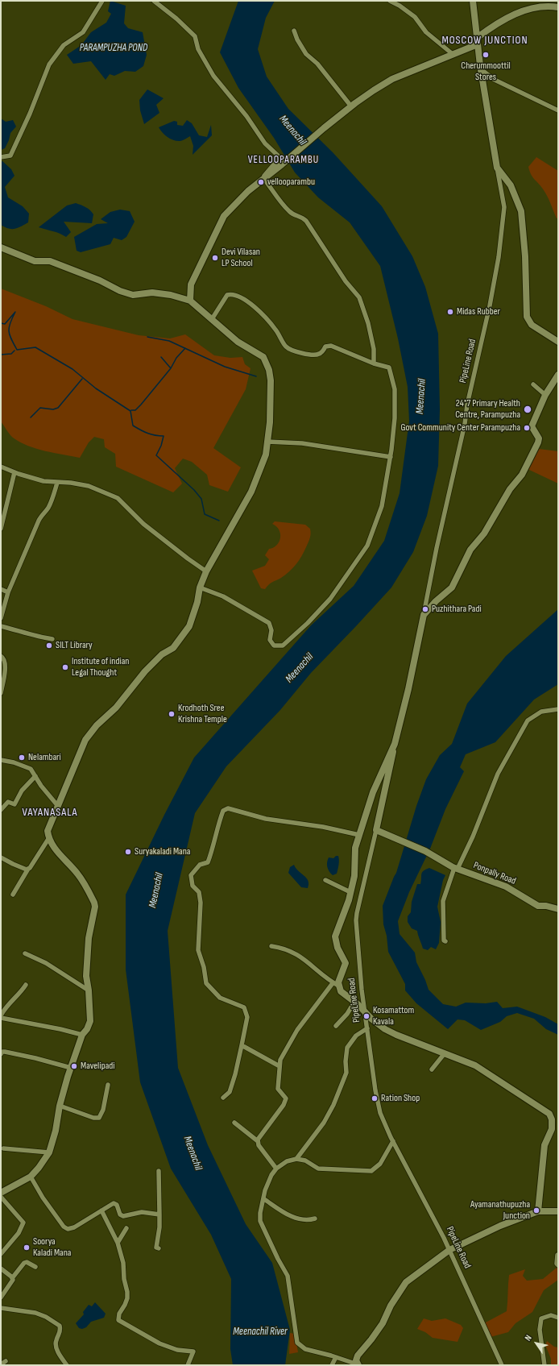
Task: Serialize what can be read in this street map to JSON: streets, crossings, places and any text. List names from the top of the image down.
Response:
{
  "streets": {
    "main road": ["PipeLine Road", "Ponpally Road"]
  },
  "crossings": [
    ["PipeLine Road", "Ponpally Road"]
  ],
  "districts": ["MOSCOW JUNCTION", "VELLOOPARAMBU", "VAYANASALA"],
  "water": ["PARAMPUZHA POND", "Meenachil", "Meenachil River"],
  "places": [
    "Cherummoottil Stores",
    "vellooparambu",
    "Devi Vilasan LP School",
    "Midas Rubber",
    "24*7 Primary Health Centre, Parampuzha",
    "Govt Community Center Parampuzha",
    "Puzhithara Padi",
    "SILT Library",
    "Institute of indian Legal Thought",
    "Krodhoth Sree Krishna Temple",
    "Nelambari",
    "Suryakaladi Mana",
    "Kosamattom Kavala",
    "Mavelipadi",
    "Ration Shop",
    "Ayamanathupuzha Junction",
    "Soorya Kaladi Mana"
  ],
  "north": "top left"
}
